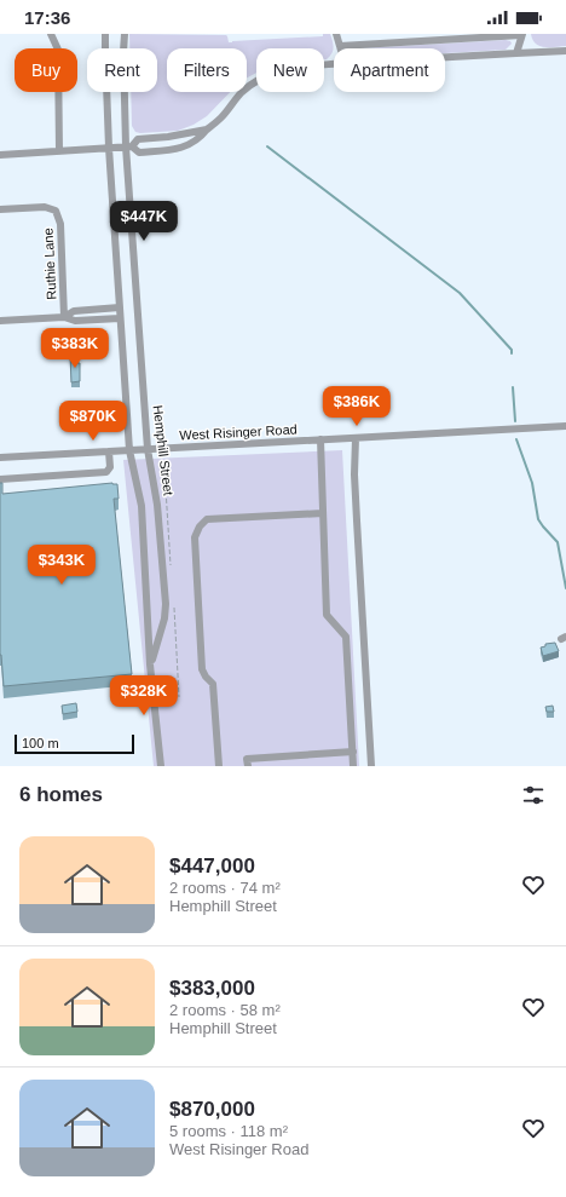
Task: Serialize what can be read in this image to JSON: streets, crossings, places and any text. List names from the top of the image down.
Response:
{
  "streets": {
    "street": ["Ruthie Lane", "West Risinger Road", "Hemphill Street"]
  },
  "crossings": [
    ["West Risinger Road", "Hemphill Street"]
  ],
  "scale_bar": "100 m",
  "page": {
    "status": "17:36",
    "chip": [
      "Buy",
      "Rent",
      "Filters",
      "New",
      "Apartment"
    ],
    "price": [
      "$447K",
      "$383K",
      "$386K",
      "$870K",
      "$343K",
      "$328K"
    ],
    "scale": "100 m",
    "heading": "6 homes",
    "list": [
      {
        "name": "$447,000",
        "note": "2 rooms · 74 m² · Hemphill Street"
      },
      {
        "name": "$383,000",
        "note": "2 rooms · 58 m² · Hemphill Street"
      },
      {
        "name": "$870,000",
        "note": "5 rooms · 118 m² · West Risinger Road"
      }
    ]
  }
}
